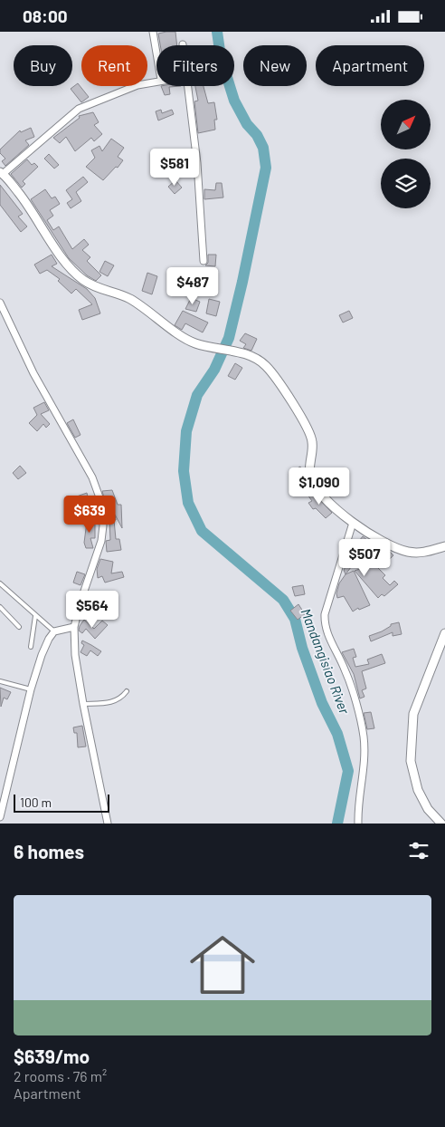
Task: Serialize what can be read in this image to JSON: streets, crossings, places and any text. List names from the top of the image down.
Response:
{
  "water": ["Mandangisiao River"],
  "scale_bar": "100 m",
  "north": "top right",
  "page": {
    "status": "08:00",
    "chip": [
      "Buy",
      "Rent",
      "Filters",
      "New",
      "Apartment"
    ],
    "price": [
      "$581",
      "$487",
      "$1,090",
      "$639",
      "$507",
      "$564"
    ],
    "scale": "100 m",
    "heading": "6 homes",
    "list": [
      {
        "name": "$639/mo",
        "note": "2 rooms · 76 m² · Apartment"
      }
    ]
  }
}
